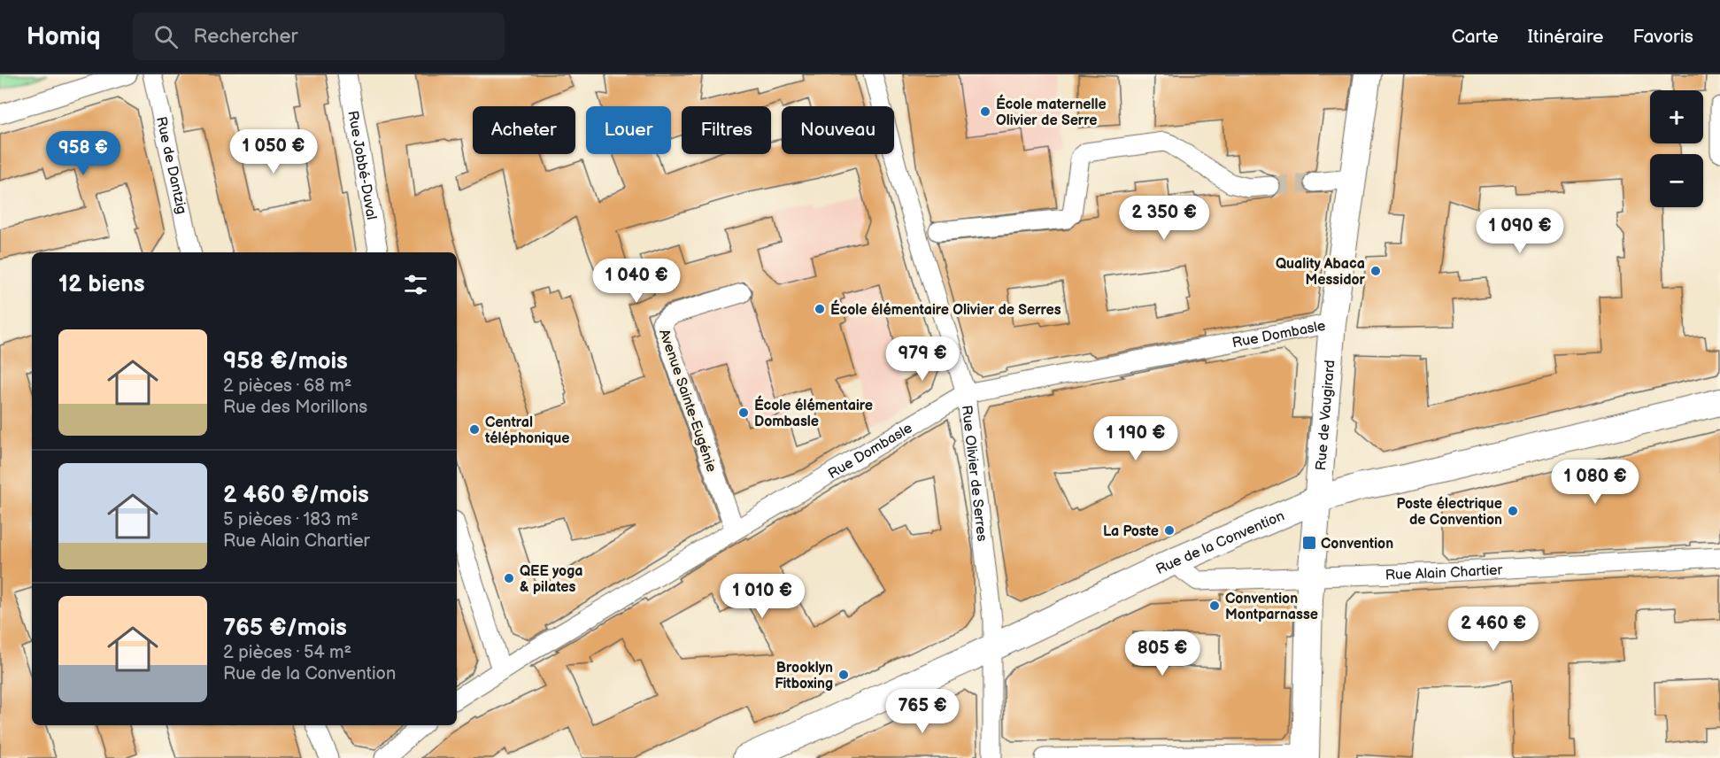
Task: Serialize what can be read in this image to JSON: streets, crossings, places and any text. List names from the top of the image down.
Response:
{
  "streets": {
    "main road": ["Rue de Vaugirard", "Rue de la Convention"],
    "street": [
      "Rue de Dantzig",
      "Rue Jobbé-Duval",
      "Rue Dombasle",
      "Avenue Sainte-Eugénie",
      "Rue Olivier de Serres",
      "Rue Alain Chartier"
    ]
  },
  "crossings": [
    ["Rue Dombasle", "Avenue Sainte-Eugénie"],
    ["Rue Dombasle", "Rue de Vaugirard"],
    ["Rue Dombasle", "Rue Olivier de Serres"],
    ["Rue de Vaugirard", "Rue de la Convention"],
    ["Rue de Vaugirard", "Rue Alain Chartier"],
    ["Rue Olivier de Serres", "Rue de la Convention"],
    ["Rue de la Convention", "Rue Alain Chartier"]
  ],
  "places": {
    "other": [
      "École maternelle Olivier de Serre",
      "Quality Abaca Messidor",
      "École élémentaire Olivier de Serres",
      "École élémentaire Dombasle",
      "Central téléphonique",
      "Poste électrique de Convention",
      "La Poste",
      "QEE yoga & pilates",
      "Convention Montparnasse",
      "Brooklyn Fitboxing"
    ],
    "transit": ["Convention"]
  },
  "page": {
    "header": "Homiq",
    "search": "Rechercher",
    "nav": ["Carte", "Itinéraire", "Favoris"],
    "map_buttons": ["+", "−"],
    "chip": [
      "Acheter",
      "Louer",
      "Filtres",
      "Nouveau"
    ],
    "price": [
      "1 050 €",
      "958 €",
      "2 350 €",
      "1 090 €",
      "1 040 €",
      "979 €",
      "1 190 €",
      "1 080 €",
      "1 010 €",
      "2 460 €",
      "805 €",
      "765 €"
    ],
    "heading": "12 biens",
    "list": [
      {
        "name": "958 €/mois",
        "note": "2 pièces · 68 m² · Rue des Morillons"
      },
      {
        "name": "2 460 €/mois",
        "note": "5 pièces · 183 m² · Rue Alain Chartier"
      },
      {
        "name": "765 €/mois",
        "note": "2 pièces · 54 m² · Rue de la Convention"
      }
    ]
  }
}
